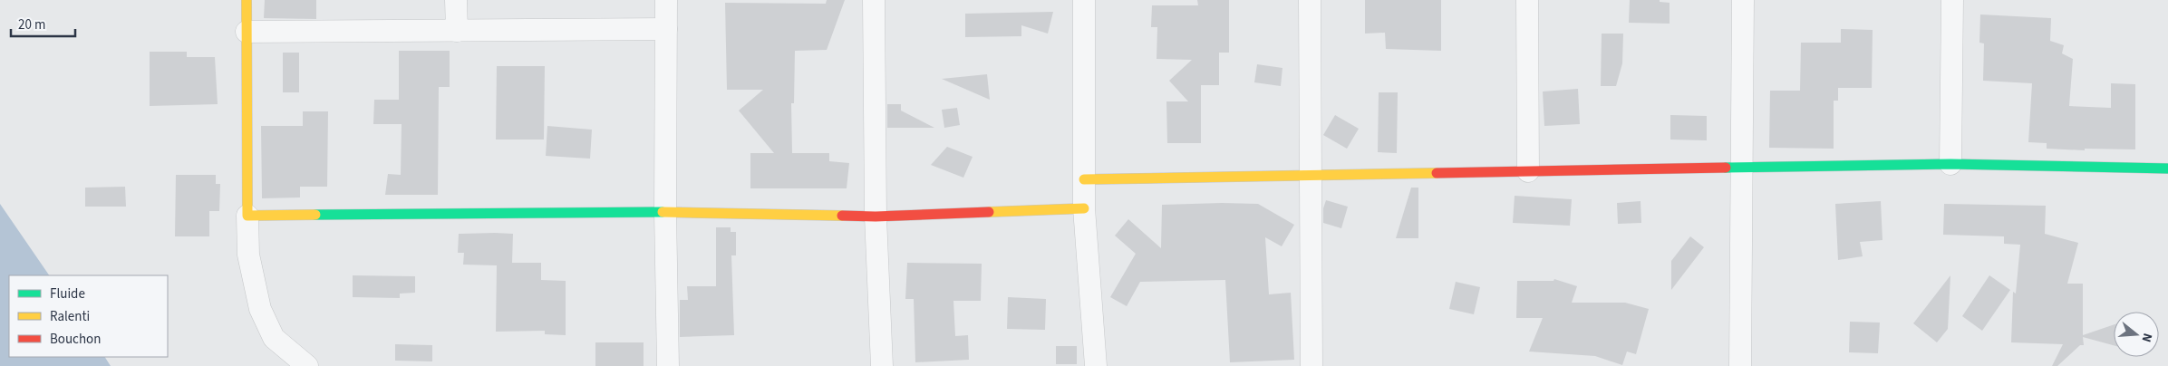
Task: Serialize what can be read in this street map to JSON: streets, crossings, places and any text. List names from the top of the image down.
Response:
{
  "legend": ["Fluide", "Ralenti", "Bouchon"],
  "scale_bar": "20 m",
  "north": "right"
}
